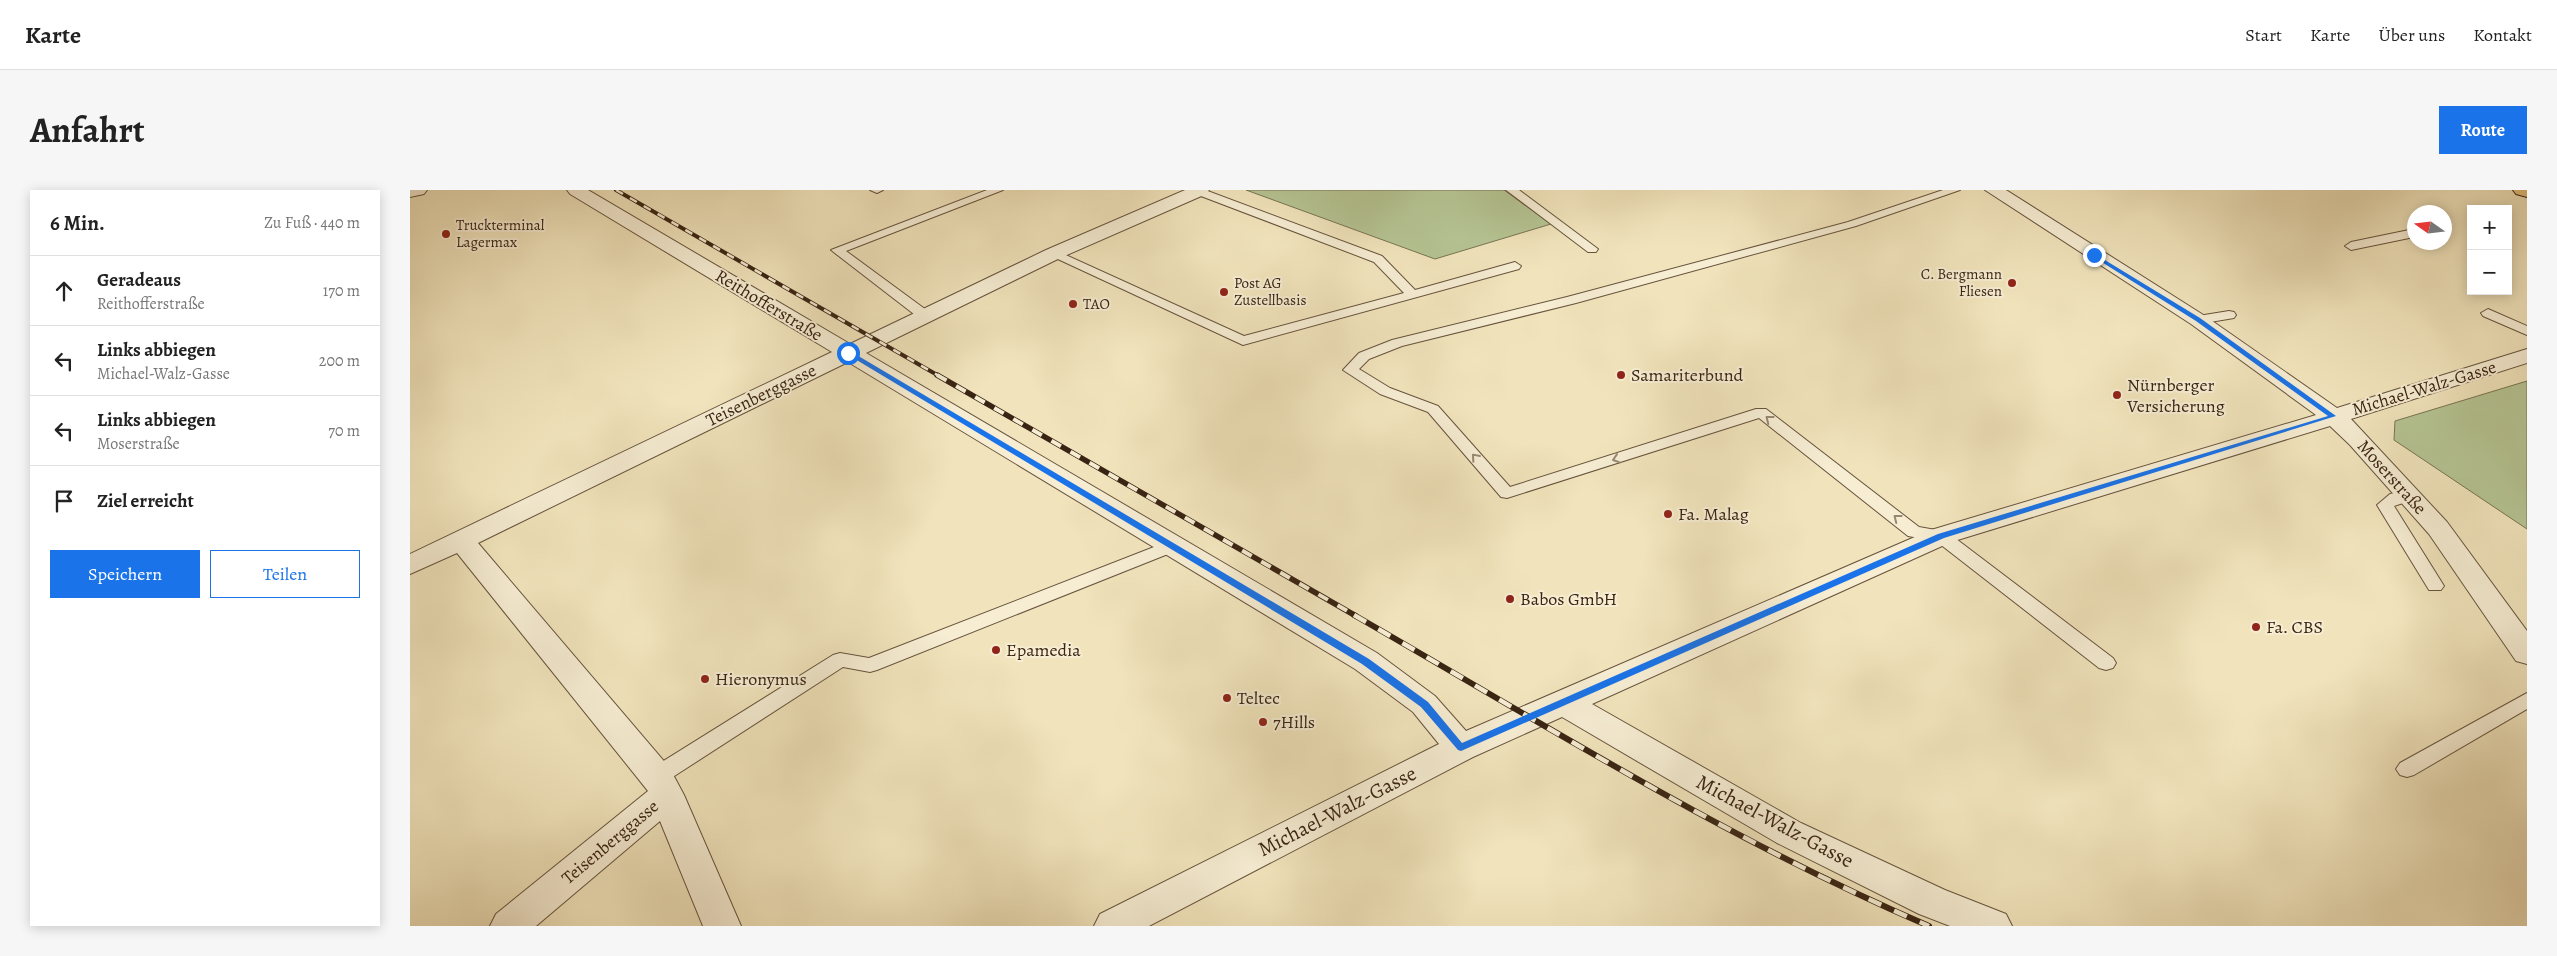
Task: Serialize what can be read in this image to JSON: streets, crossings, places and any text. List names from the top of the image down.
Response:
{
  "streets": {
    "street": [
      "Reithofferstraße",
      "Michael-Walz-Gasse",
      "Teisenberggasse",
      "Moserstraße"
    ]
  },
  "crossings": [
    ["Reithofferstraße", "Michael-Walz-Gasse"],
    ["Reithofferstraße", "Teisenberggasse"],
    ["Michael-Walz-Gasse", "Moserstraße"]
  ],
  "places": [
    "Truckterminal Lagermax",
    "C. Bergmann Fliesen",
    "Post AG Zustellbasis",
    "TAO",
    "Samariterbund",
    "Nürnberger Versicherung",
    "Fa. Malag",
    "Babos GmbH",
    "Fa. CBS",
    "Epamedia",
    "Hieronymus",
    "Teltec",
    "7Hills"
  ],
  "north": "left",
  "page": {
    "header": "Karte",
    "nav": [
      "Start",
      "Karte",
      "Über uns",
      "Kontakt"
    ],
    "title": "Anfahrt",
    "buttons": [
      "Route",
      ["Speichern", "Teilen"]
    ],
    "heading": ["6 Min.", "Zu Fuß · 440 m"],
    "map_buttons": ["+", "−"],
    "list": [
      ["Geradeaus", "Reithofferstraße", "170 m"],
      ["Links abbiegen", "Michael-Walz-Gasse", "200 m"],
      ["Links abbiegen", "Moserstraße", "70 m"],
      "Ziel erreicht"
    ]
  }
}
